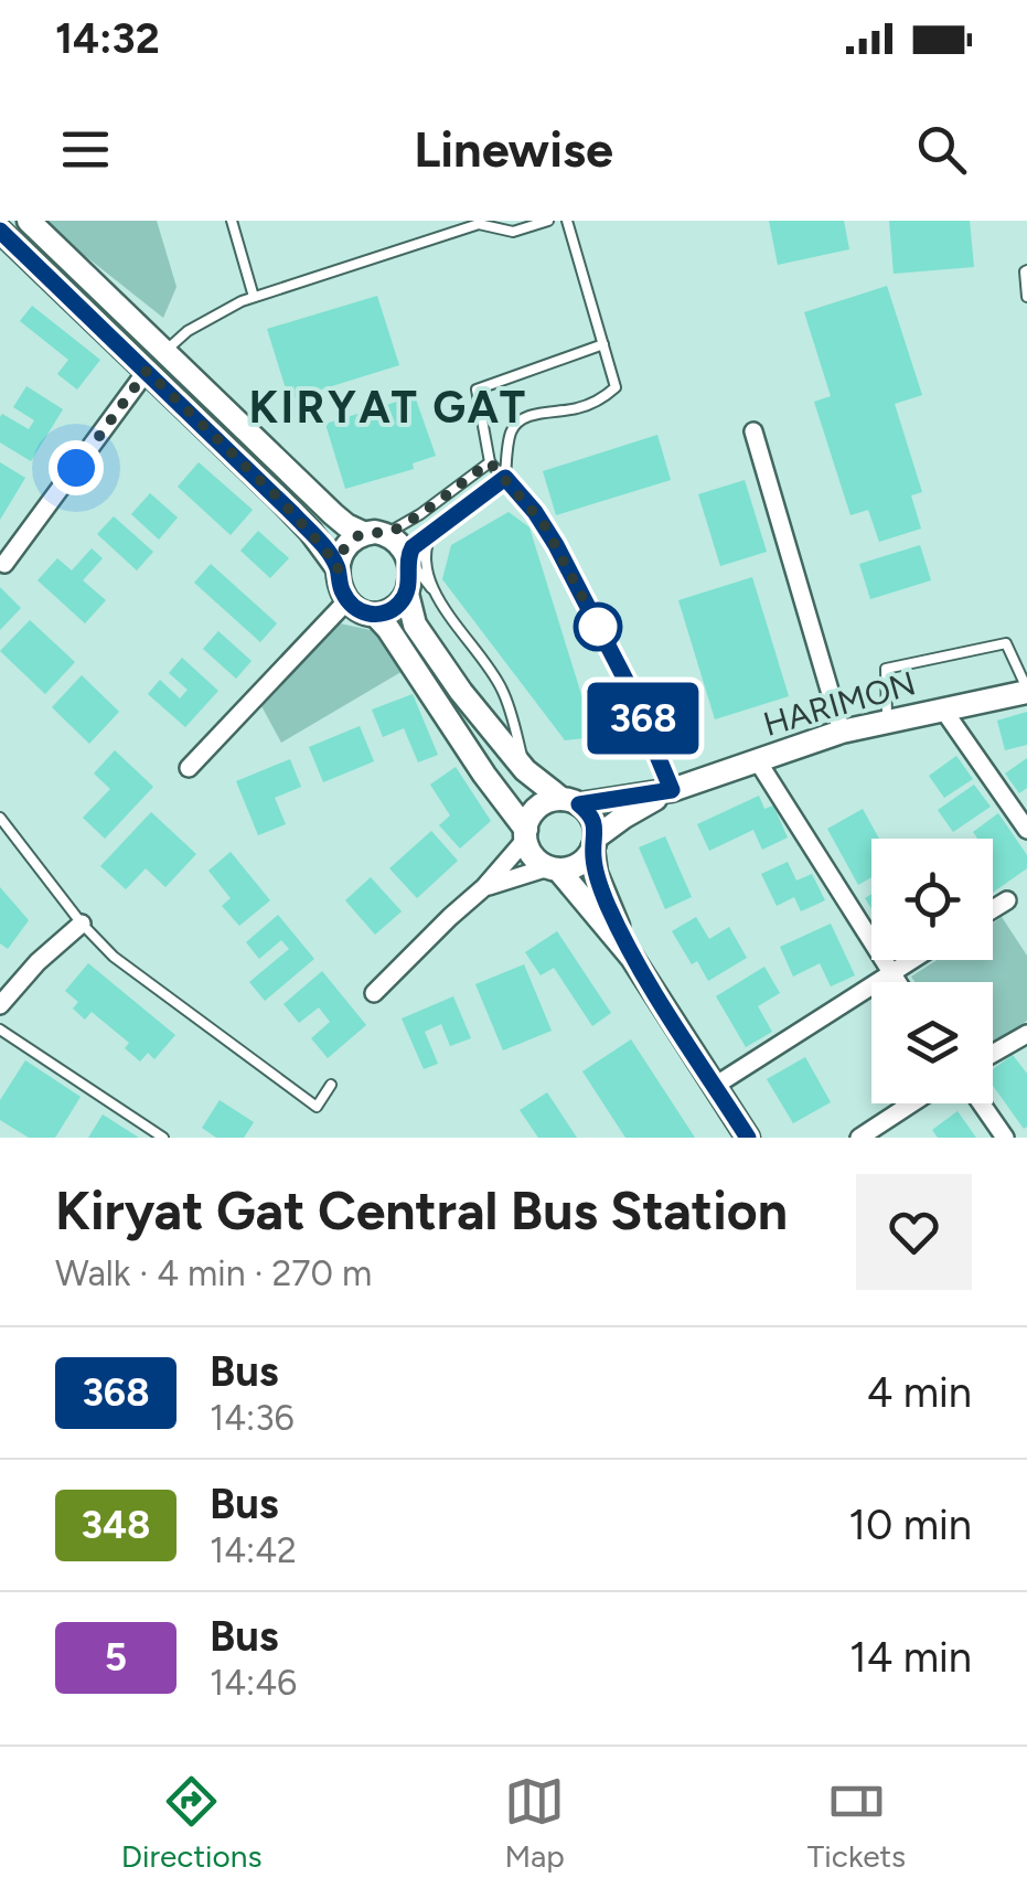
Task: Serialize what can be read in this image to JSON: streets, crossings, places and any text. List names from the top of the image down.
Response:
{
  "streets": {
    "street": ["HARIMON"]
  },
  "districts": ["KIRYAT GAT"],
  "lines": ["bus line 368"],
  "page": {
    "status": "14:32",
    "header": "Linewise",
    "on_map": "368",
    "heading": ["Kiryat Gat Central Bus Station", "Walk · 4 min · 270 m"],
    "list": [
      {
        "mark": "368",
        "name": "Bus",
        "note": "14:36",
        "value": "4 min"
      },
      {
        "mark": "348",
        "name": "Bus",
        "note": "14:42",
        "value": "10 min"
      },
      {
        "mark": "5",
        "name": "Bus",
        "note": "14:46",
        "value": "14 min"
      }
    ],
    "tabs": ["Directions", "Map", "Tickets"]
  }
}
